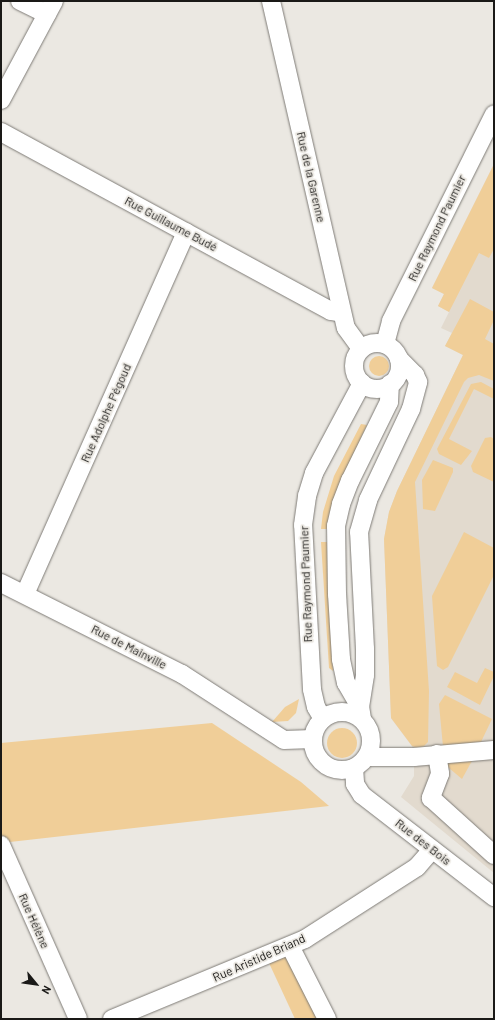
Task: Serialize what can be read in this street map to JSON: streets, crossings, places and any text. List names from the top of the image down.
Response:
{
  "streets": {
    "street": [
      "Rue de la Garenne",
      "Rue Guillaume Budé",
      "Rue Raymond Paumier",
      "Rue Adolphe Pégoud",
      "Rue de Mainville",
      "Rue des Bois",
      "Rue Hélène",
      "Rue Aristide Briand"
    ]
  },
  "crossings": [
    ["Rue de la Garenne", "Rue Guillaume Budé"],
    ["Rue de la Garenne", "Rue Raymond Paumier"],
    ["Rue Guillaume Budé", "Rue Adolphe Pégoud"],
    ["Rue Raymond Paumier", "Rue de Mainville"],
    ["Rue Raymond Paumier", "Rue des Bois"],
    ["Rue Adolphe Pégoud", "Rue de Mainville"],
    ["Rue de Mainville", "Rue des Bois"],
    ["Rue des Bois", "Rue Aristide Briand"]
  ],
  "north": "bottom right"
}
